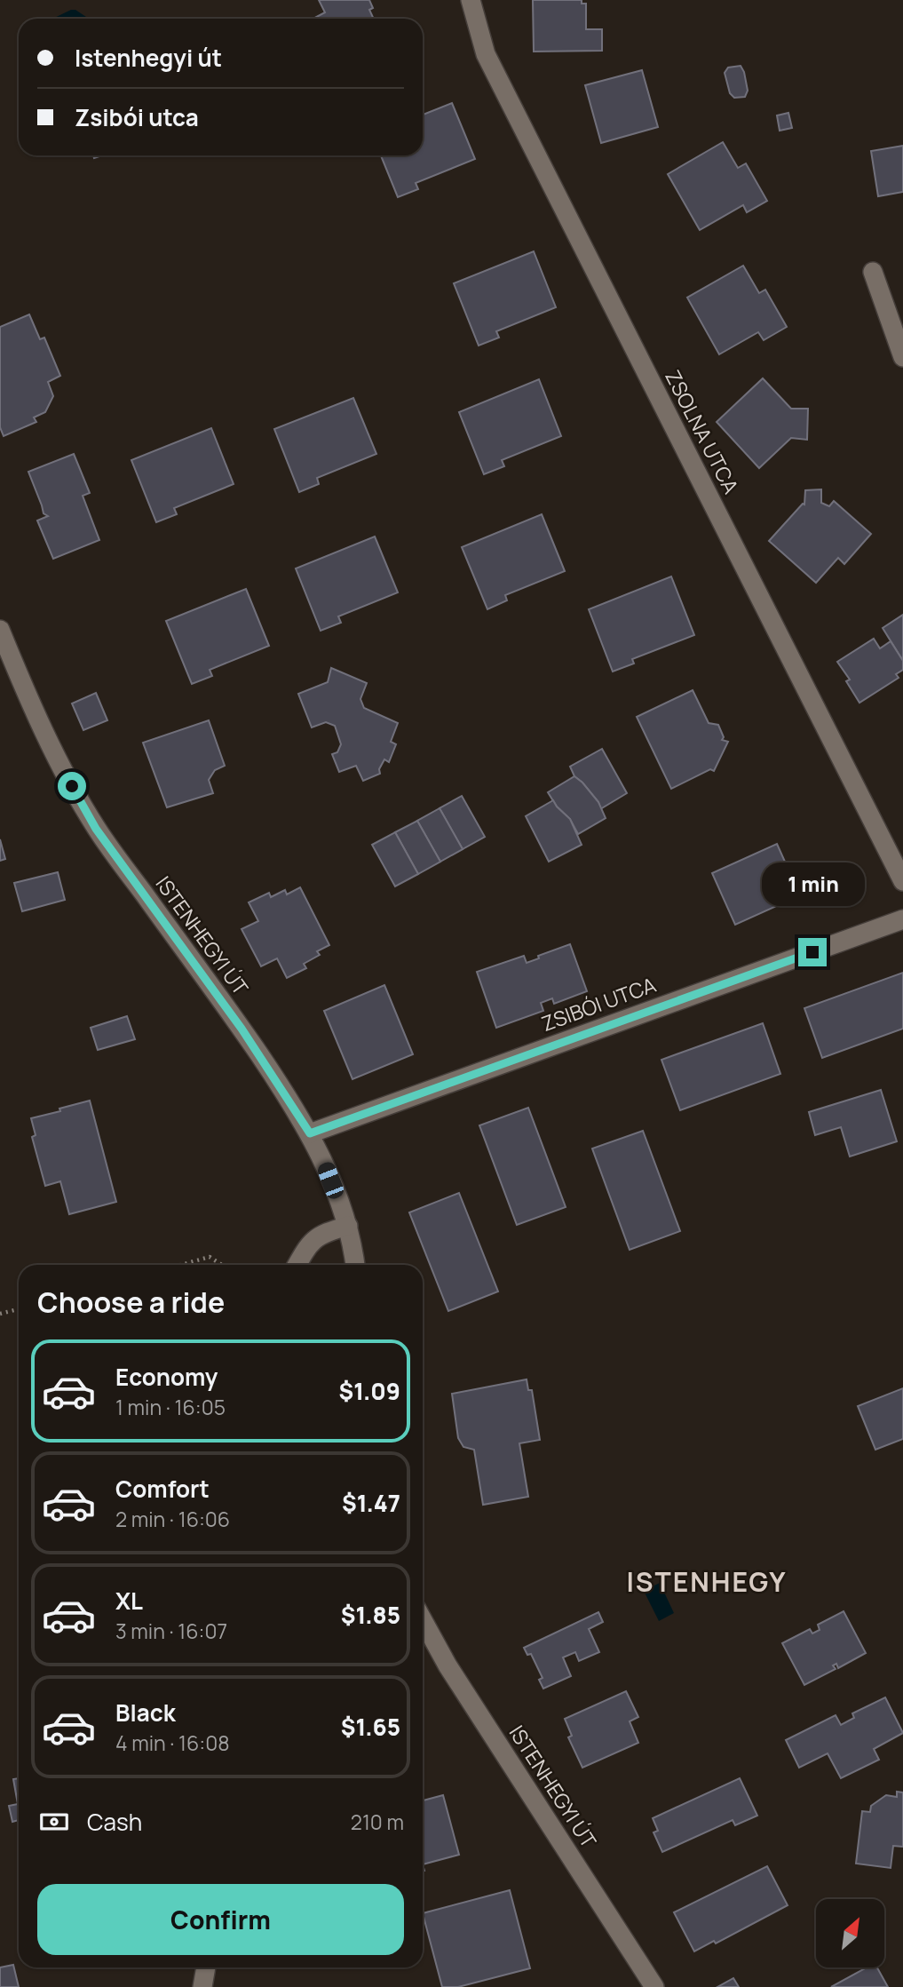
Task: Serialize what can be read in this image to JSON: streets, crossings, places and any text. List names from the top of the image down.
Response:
{
  "streets": {
    "street": ["ZSOLNA UTCA", "ISTENHEGYI ÚT", "ZSIBÓI UTCA"]
  },
  "crossings": [
    ["ISTENHEGYI ÚT", "ZSIBÓI UTCA"]
  ],
  "districts": ["ISTENHEGY"],
  "north": "top right",
  "page": {
    "banner": ["Istenhegyi út", "Zsibói utca"],
    "bubble": "1 min",
    "heading": "Choose a ride",
    "list": [
      {
        "name": "Economy",
        "note": "1 min · 16:05",
        "value": "$1.09"
      },
      {
        "name": "Comfort",
        "note": "2 min · 16:06",
        "value": "$1.47"
      },
      {
        "name": "XL",
        "note": "3 min · 16:07",
        "value": "$1.85"
      },
      {
        "name": "Black",
        "note": "4 min · 16:08",
        "value": "$1.65"
      }
    ],
    "pay": ["Cash", "210 m"],
    "buttons": "Confirm"
  }
}
